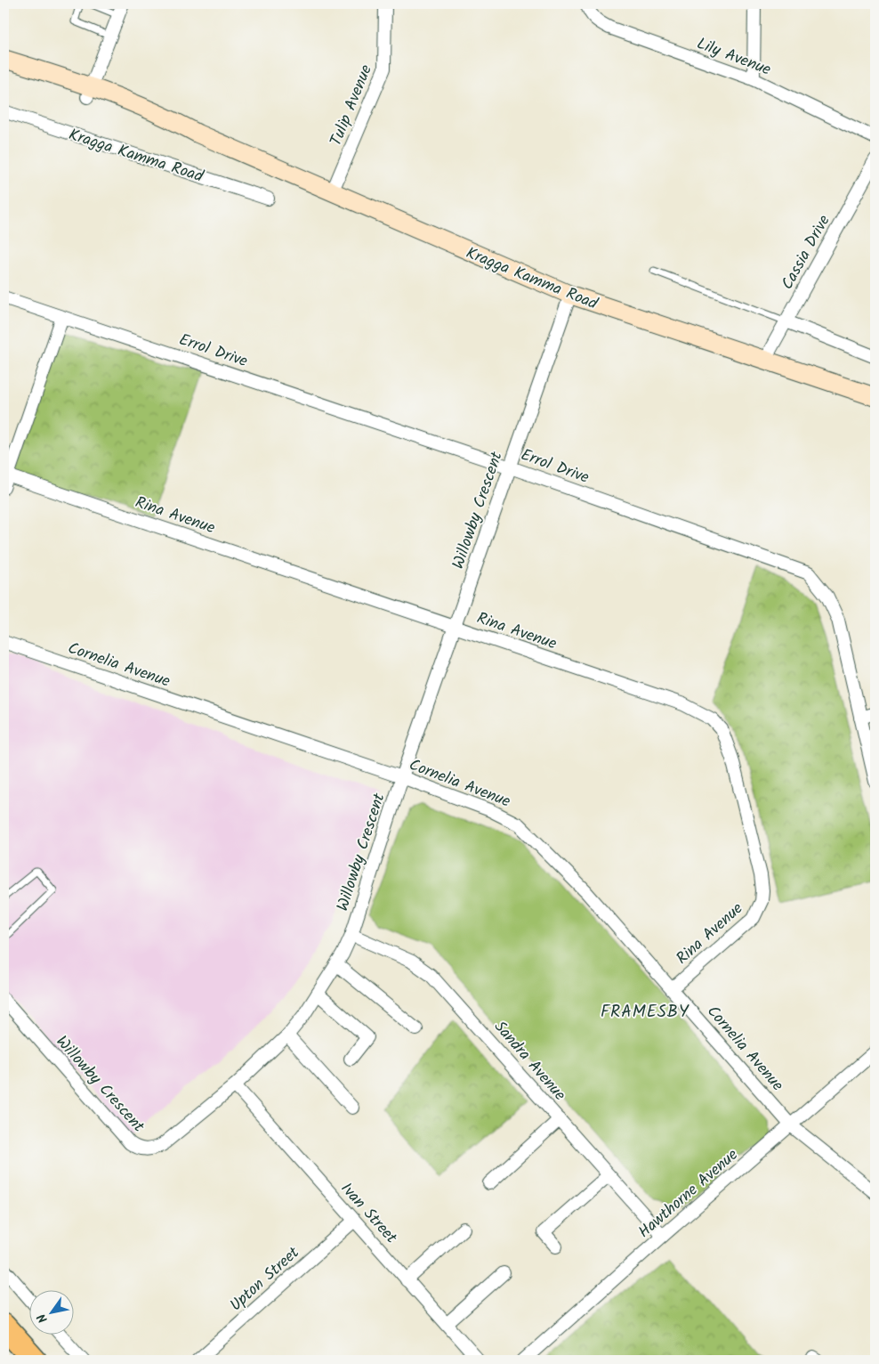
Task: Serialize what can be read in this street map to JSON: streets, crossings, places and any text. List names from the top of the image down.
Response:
{
  "streets": {
    "main road": ["Kragga Kamma Road"],
    "street": [
      "Lily Avenue",
      "Tulip Avenue",
      "Cassia Drive",
      "Errol Drive",
      "Willowby Crescent",
      "Rina Avenue",
      "Cornelia Avenue",
      "Sandra Avenue",
      "Hawthorne Avenue",
      "Ivan Street",
      "Upton Street"
    ]
  },
  "crossings": [
    ["Tulip Avenue", "Kragga Kamma Road"],
    ["Kragga Kamma Road", "Cassia Drive"],
    ["Kragga Kamma Road", "Willowby Crescent"],
    ["Errol Drive", "Willowby Crescent"],
    ["Willowby Crescent", "Rina Avenue"],
    ["Willowby Crescent", "Cornelia Avenue"],
    ["Willowby Crescent", "Sandra Avenue"],
    ["Willowby Crescent", "Ivan Street"],
    ["Rina Avenue", "Cornelia Avenue"],
    ["Cornelia Avenue", "Hawthorne Avenue"],
    ["Sandra Avenue", "Hawthorne Avenue"],
    ["Ivan Street", "Upton Street"]
  ],
  "districts": ["FRAMESBY"],
  "north": "bottom left"
}
